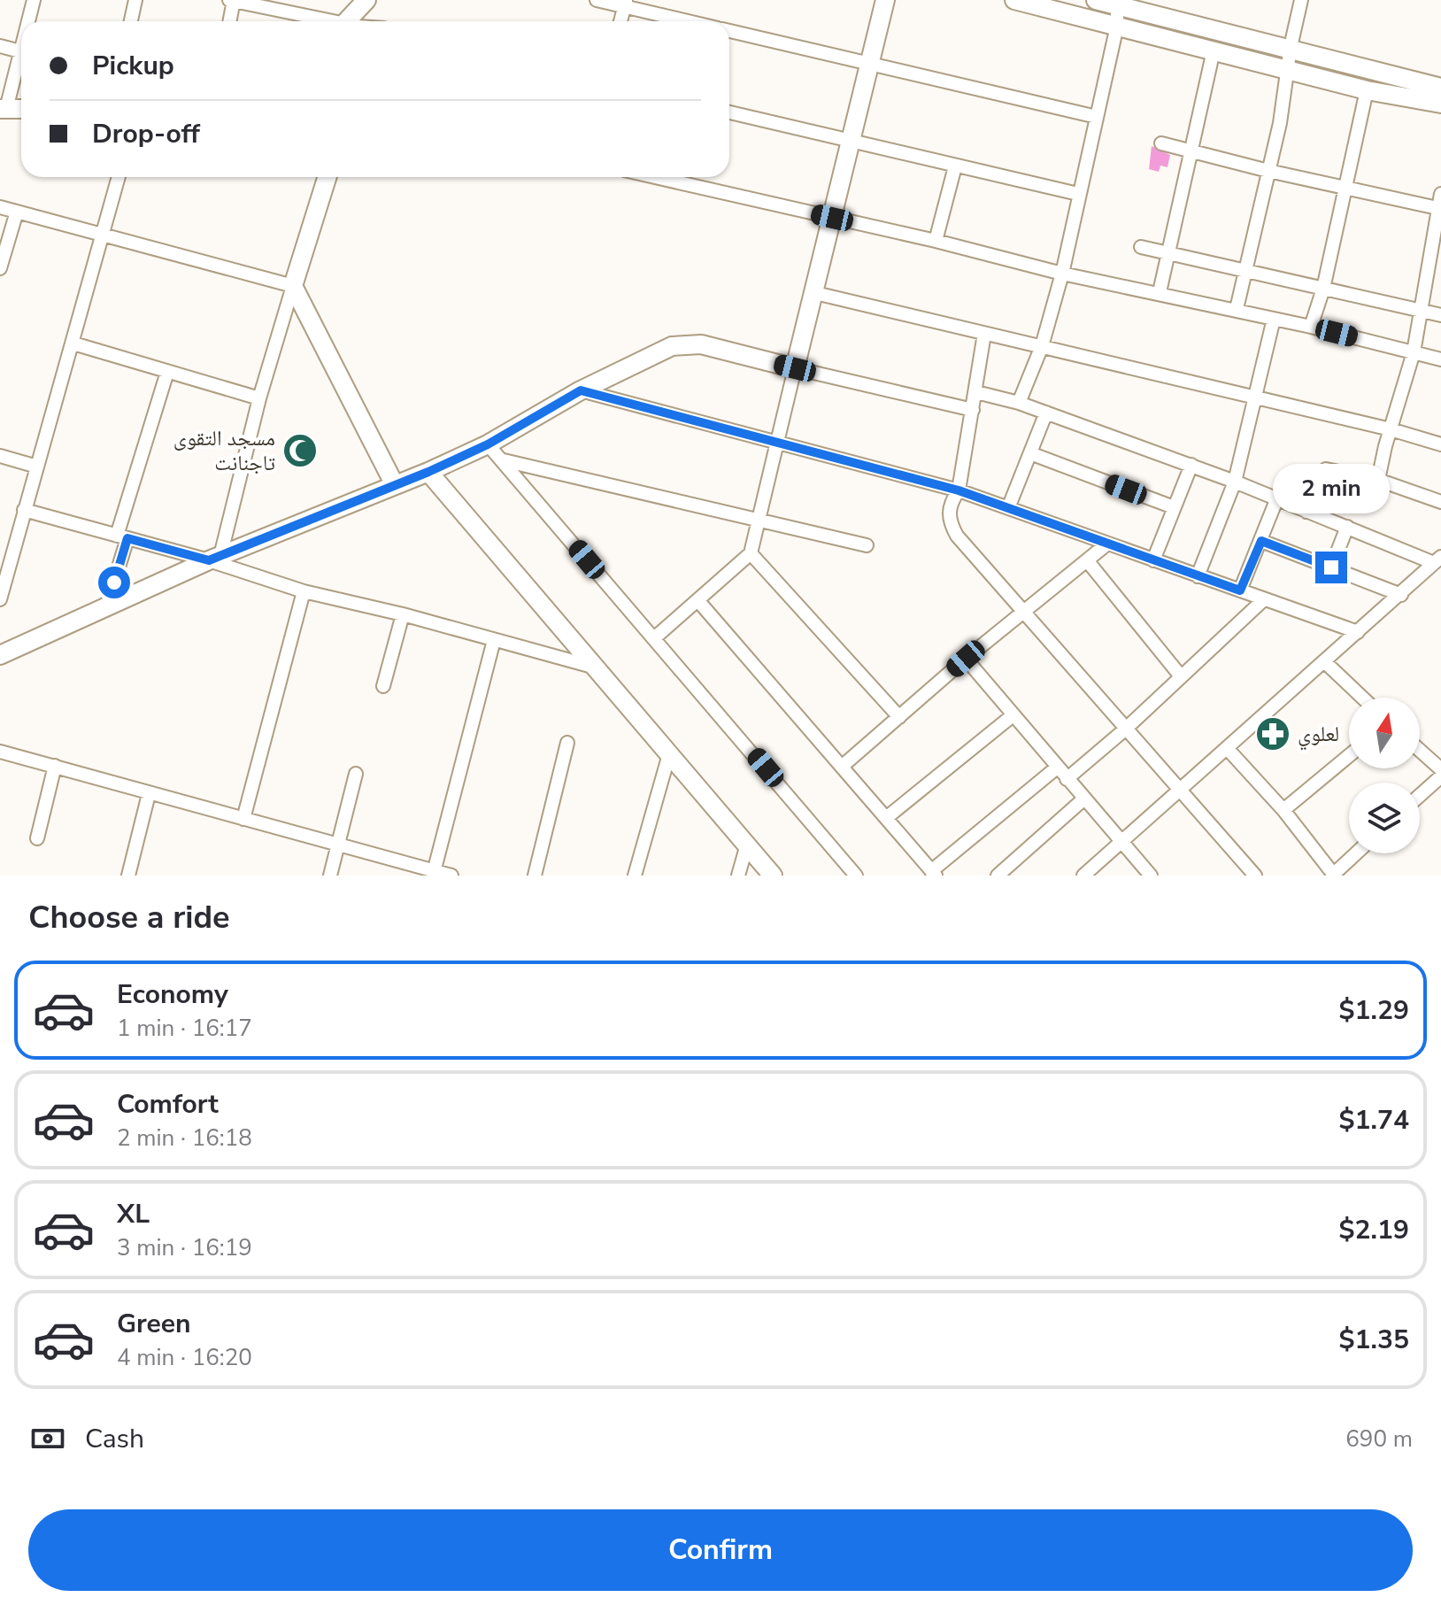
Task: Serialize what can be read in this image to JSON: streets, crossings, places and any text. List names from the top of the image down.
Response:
{
  "places": {
    "mosque": ["مسجد التقوى تاجنانت"],
    "pharmacy": ["لعلوي"]
  },
  "north": "top",
  "page": {
    "banner": ["Pickup", "Drop-off"],
    "bubble": "2 min",
    "heading": "Choose a ride",
    "list": [
      {
        "name": "Economy",
        "note": "1 min · 16:17",
        "value": "$1.29"
      },
      {
        "name": "Comfort",
        "note": "2 min · 16:18",
        "value": "$1.74"
      },
      {
        "name": "XL",
        "note": "3 min · 16:19",
        "value": "$2.19"
      },
      {
        "name": "Green",
        "note": "4 min · 16:20",
        "value": "$1.35"
      }
    ],
    "pay": ["Cash", "690 m"],
    "buttons": "Confirm"
  }
}
